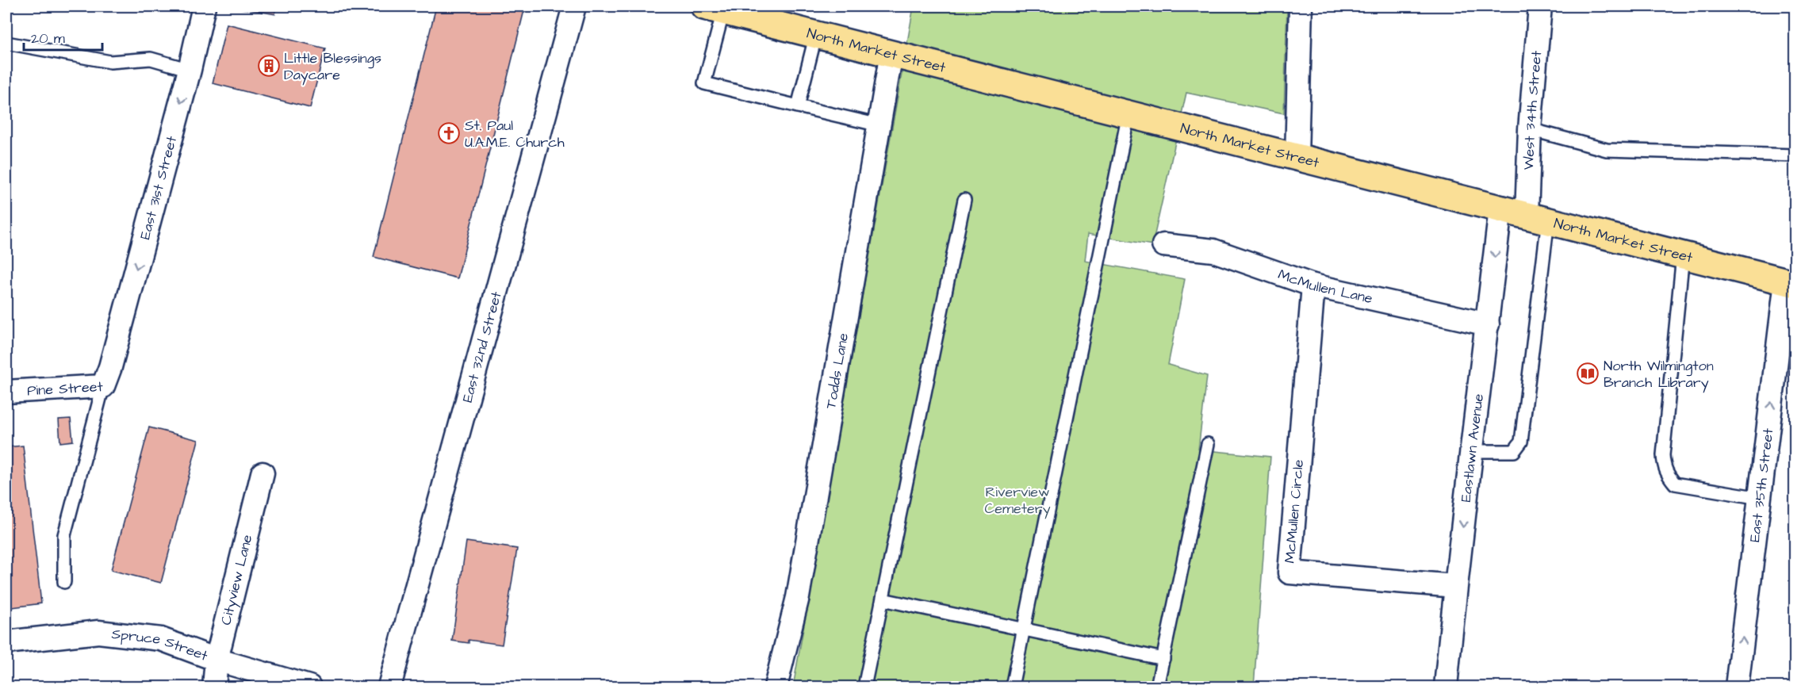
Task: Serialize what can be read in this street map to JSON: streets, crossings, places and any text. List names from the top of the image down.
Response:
{
  "streets": {
    "main road": ["North Market Street"],
    "street": [
      "West 34th Street",
      "East 31st Street",
      "McMullen Lane",
      "East 32nd Street",
      "Todds Lane",
      "Pine Street",
      "Eastlawn Avenue",
      "East 35th Street",
      "McMullen Circle",
      "Cityview Lane",
      "Spruce Street"
    ]
  },
  "crossings": [
    ["North Market Street", "West 34th Street"],
    ["North Market Street", "Todds Lane"],
    ["North Market Street", "Eastlawn Avenue"],
    ["North Market Street", "East 35th Street"],
    ["East 31st Street", "Pine Street"],
    ["McMullen Lane", "Eastlawn Avenue"],
    ["McMullen Lane", "McMullen Circle"],
    ["Eastlawn Avenue", "McMullen Circle"],
    ["Cityview Lane", "Spruce Street"]
  ],
  "one_way": ["East 31st Street", "Eastlawn Avenue", "East 35th Street"],
  "parks": ["Riverview Cemetery"],
  "places": {
    "building": ["Little Blessings Daycare"],
    "church": ["St. Paul U.A.M.E. Church"],
    "library": ["North Wilmington Branch Library"]
  },
  "scale_bar": "20 m"
}
